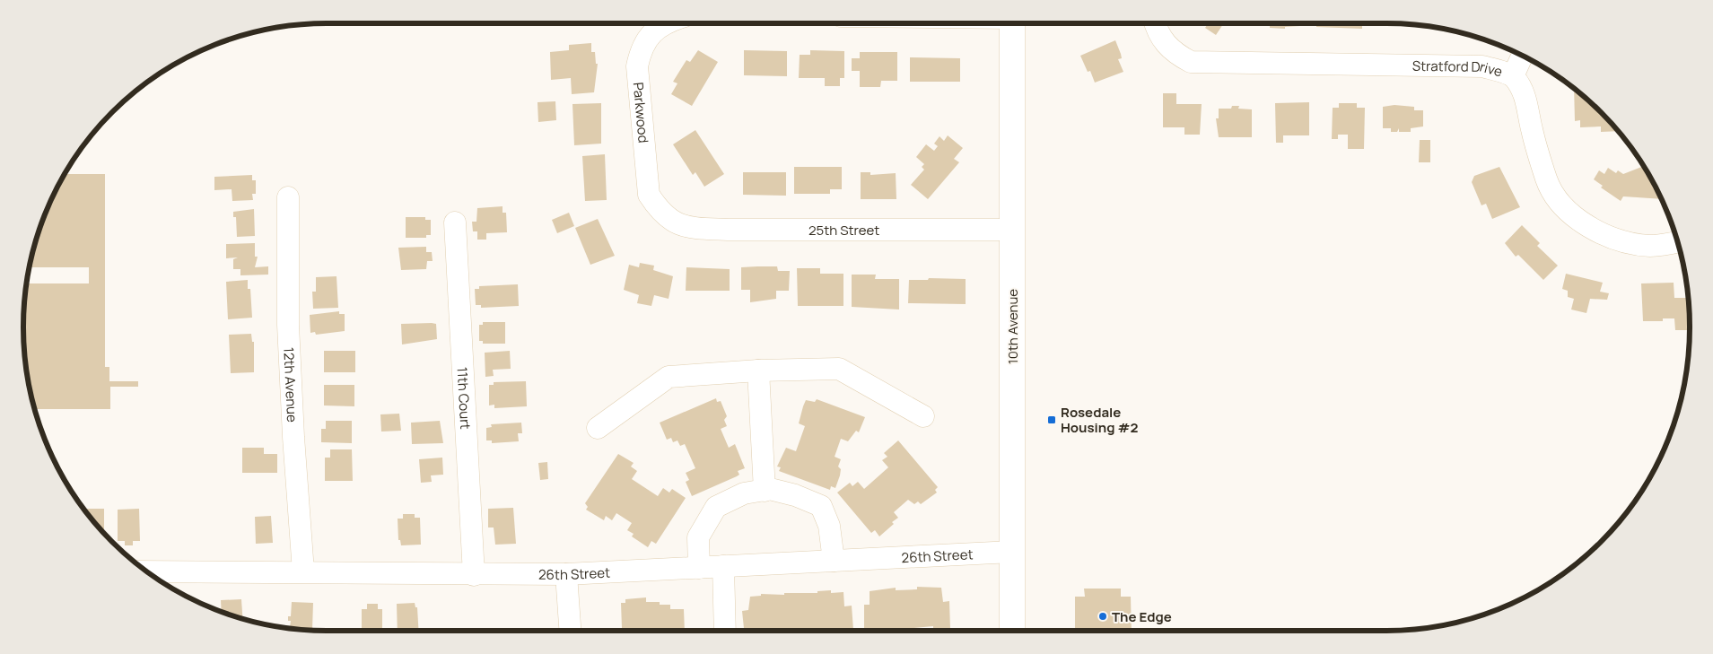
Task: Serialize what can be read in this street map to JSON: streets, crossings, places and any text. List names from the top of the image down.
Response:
{
  "streets": {
    "main road": ["10th Avenue"],
    "street": [
      "Stratford Drive",
      "Parkwood",
      "25th Street",
      "12th Avenue",
      "11th Court",
      "26th Street"
    ]
  },
  "crossings": [
    ["Parkwood", "25th Street"],
    ["25th Street", "10th Avenue"],
    ["10th Avenue", "26th Street"],
    ["12th Avenue", "26th Street"],
    ["11th Court", "26th Street"]
  ],
  "places": {
    "transit": ["Rosedale Housing #2"],
    "other": ["The Edge"]
  }
}
